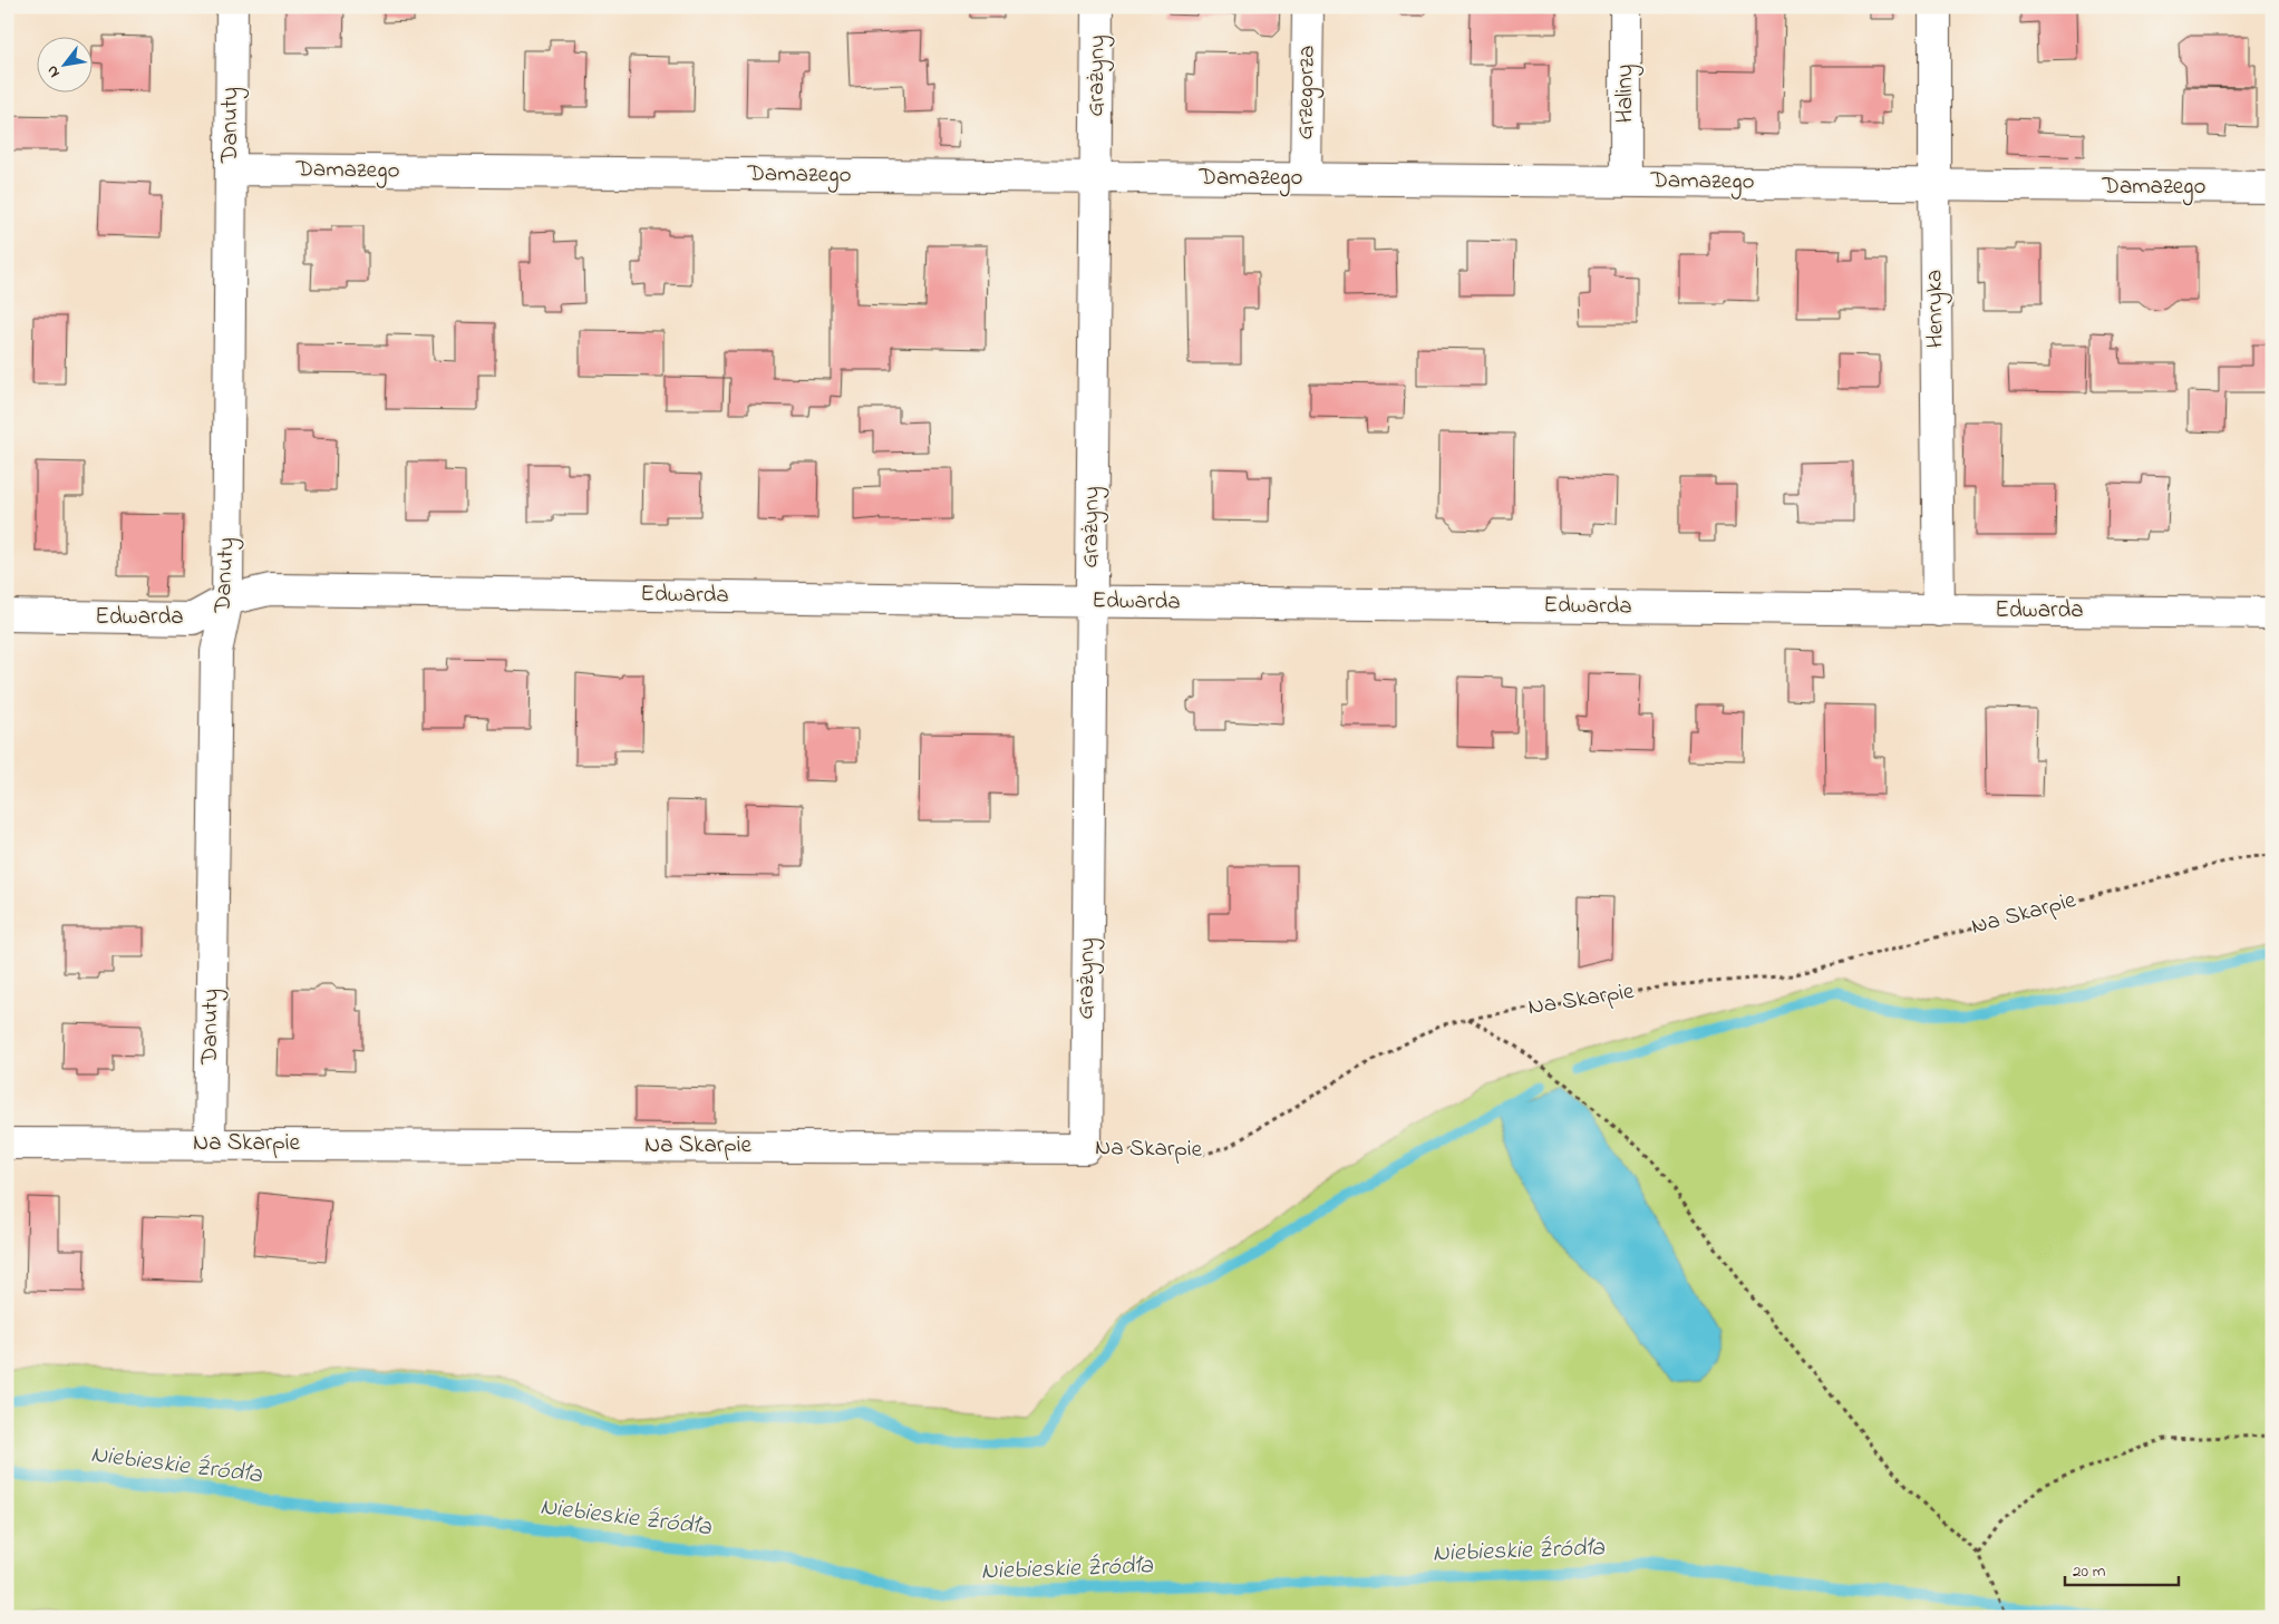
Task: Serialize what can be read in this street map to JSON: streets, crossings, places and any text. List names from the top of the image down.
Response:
{
  "streets": {
    "street": [
      "Grażyny",
      "Grzegorza",
      "Haliny",
      "Danuty",
      "Damazego",
      "Henryka",
      "Edwarda",
      "Na Skarpie"
    ]
  },
  "crossings": [
    ["Grażyny", "Damazego"],
    ["Grażyny", "Edwarda"],
    ["Grażyny", "Na Skarpie"],
    ["Grzegorza", "Damazego"],
    ["Haliny", "Damazego"],
    ["Danuty", "Damazego"],
    ["Danuty", "Edwarda"],
    ["Danuty", "Na Skarpie"],
    ["Damazego", "Henryka"],
    ["Henryka", "Edwarda"]
  ],
  "water": ["Niebieskie Źródła"],
  "scale_bar": "20 m",
  "north": "bottom left"
}
